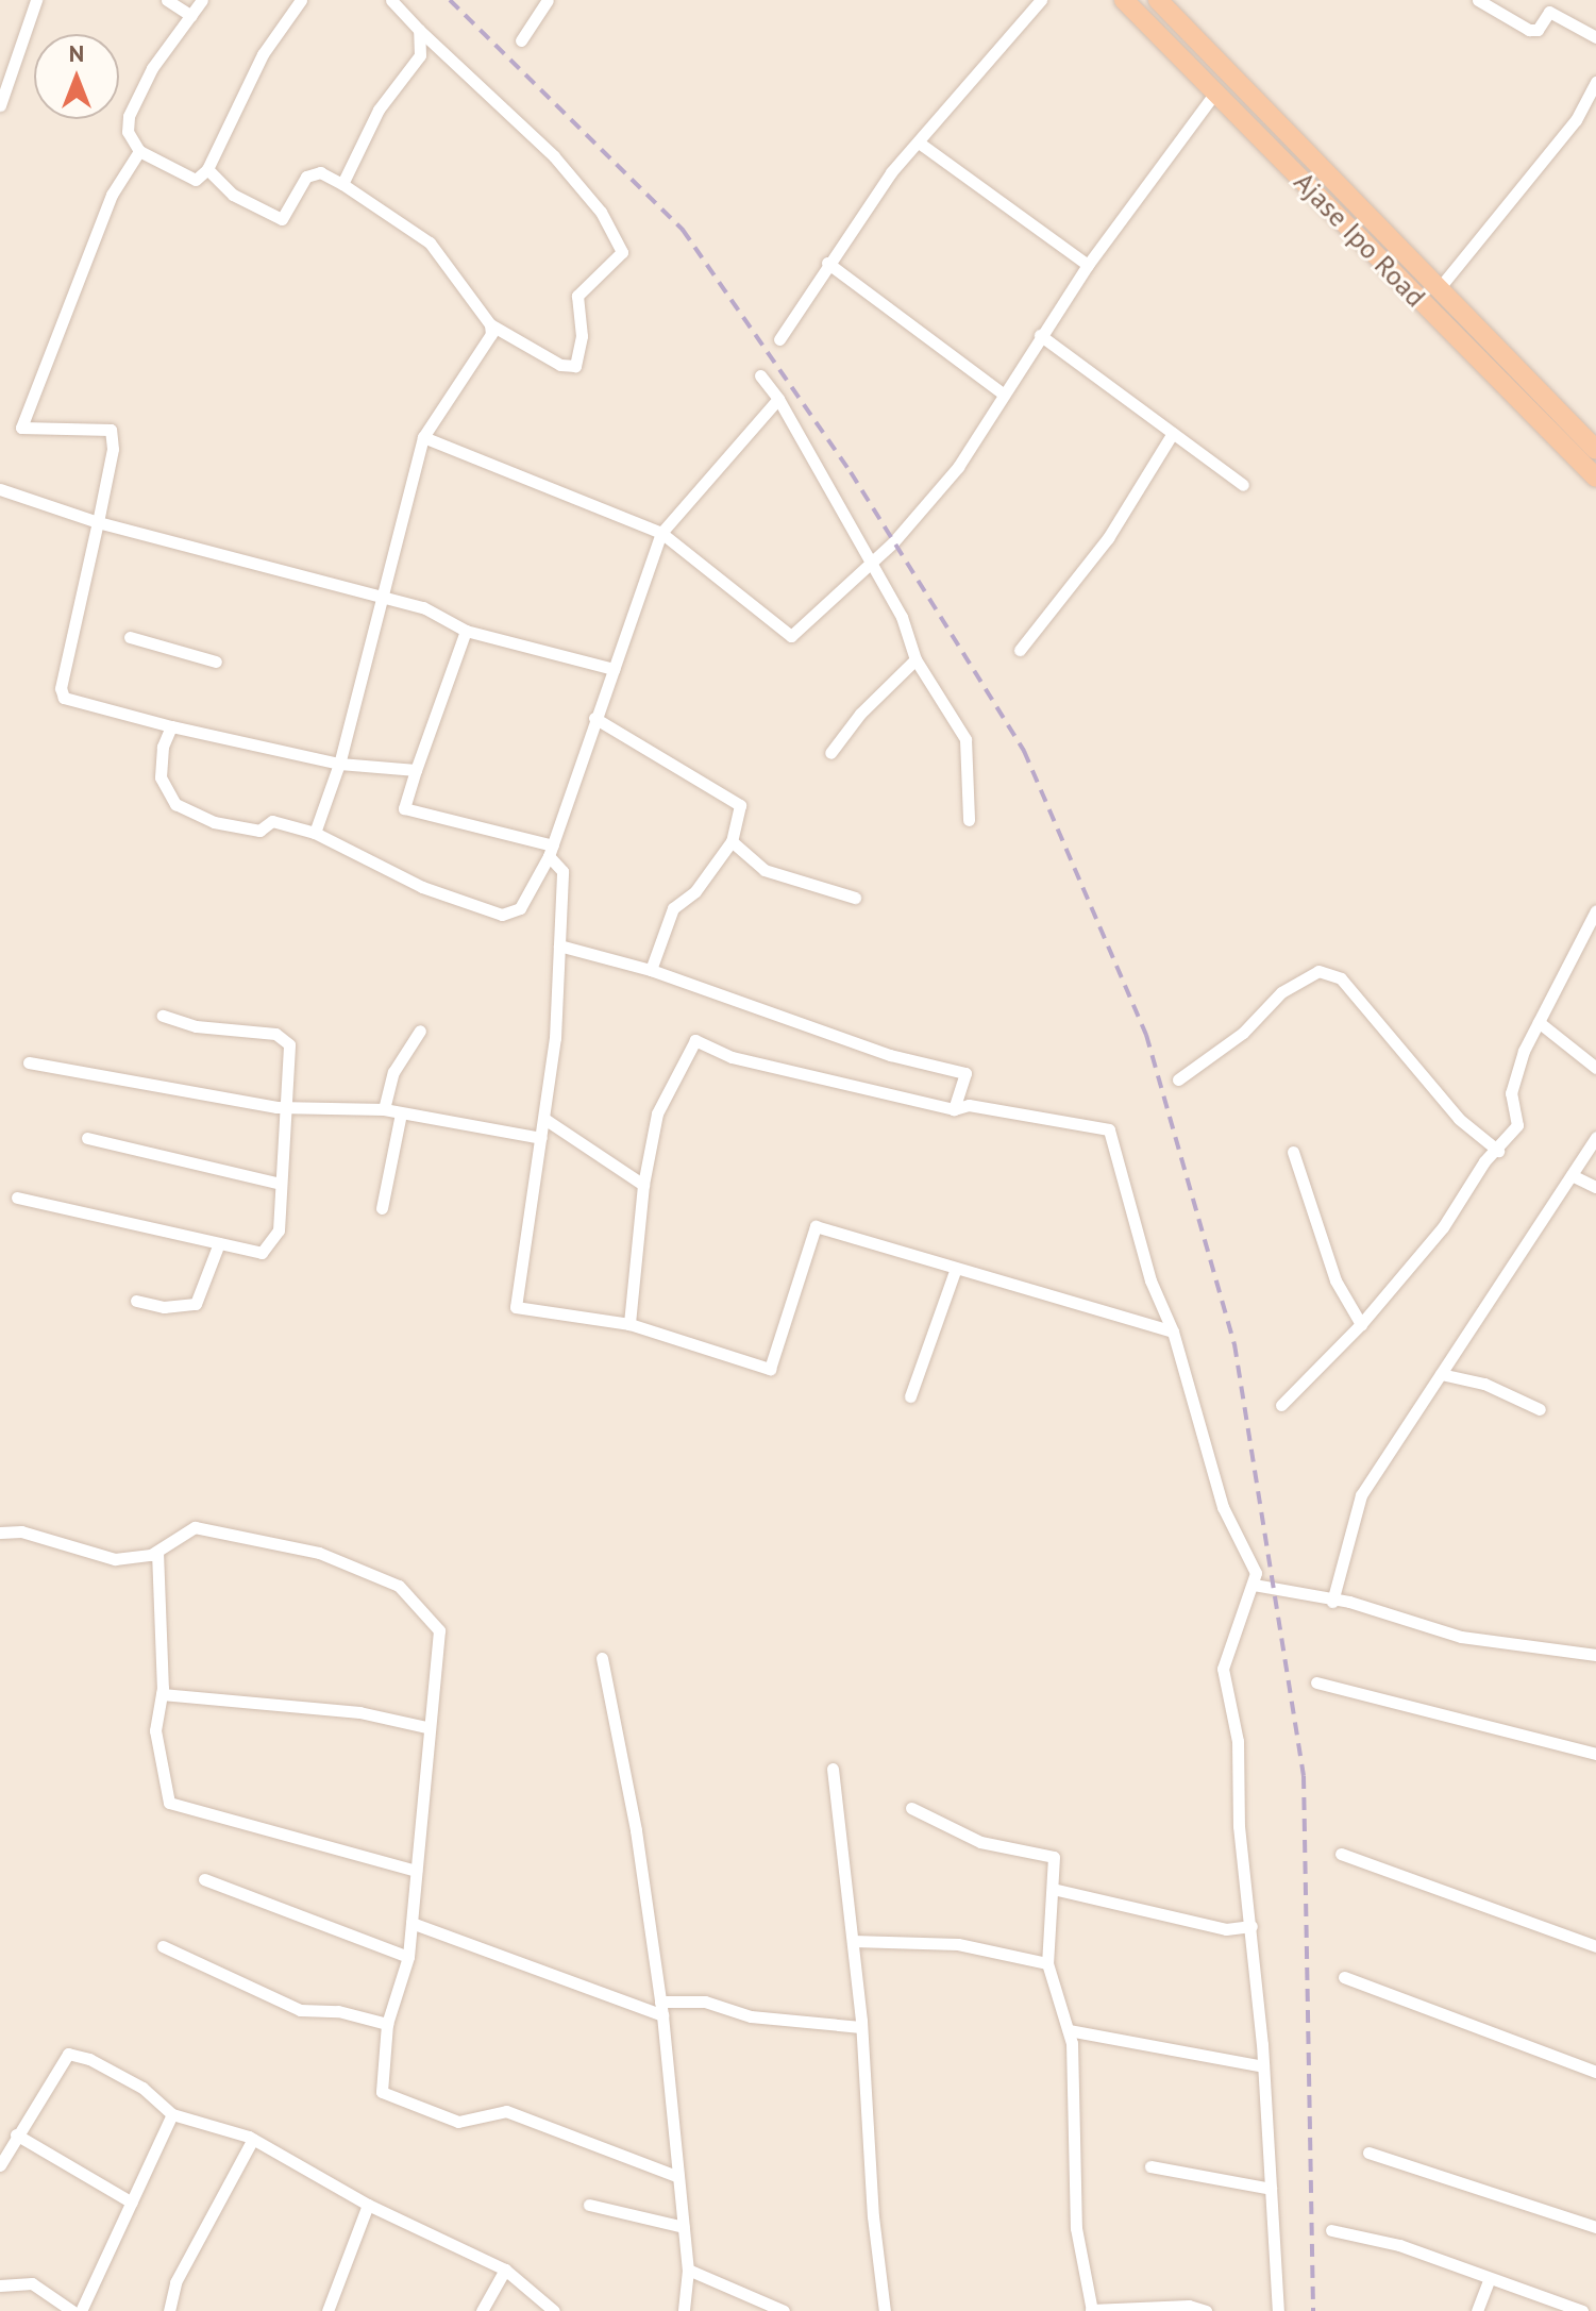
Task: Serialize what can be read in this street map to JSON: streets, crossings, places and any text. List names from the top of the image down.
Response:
{
  "streets": {
    "highway": ["Ajase Ipo Road"]
  },
  "north": "top"
}
